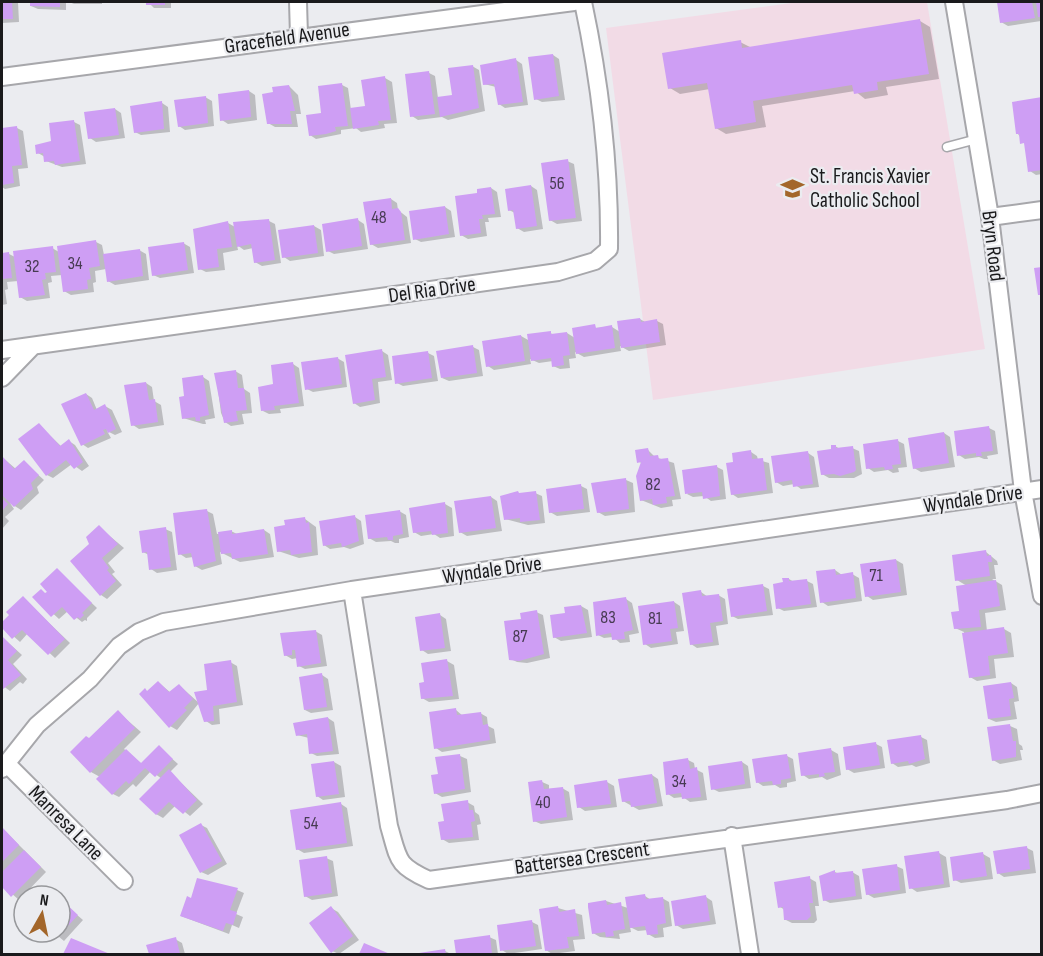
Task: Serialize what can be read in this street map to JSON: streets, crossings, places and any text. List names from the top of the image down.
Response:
{
  "streets": {
    "street": [
      "Gracefield Avenue",
      "Bryn Road",
      "Del Ria Drive",
      "Wyndale Drive",
      "Manresa Lane",
      "Battersea Crescent"
    ]
  },
  "crossings": [
    ["Bryn Road", "Wyndale Drive"],
    ["Wyndale Drive", "Manresa Lane"],
    ["Wyndale Drive", "Battersea Crescent"]
  ],
  "places": {
    "school or university": ["St. Francis Xavier Catholic School"]
  },
  "house_numbers": [
    "56",
    "48",
    "34",
    "32",
    "82",
    "71",
    "83",
    "81",
    "87",
    "34",
    "40",
    "54"
  ],
  "north": "top"
}
